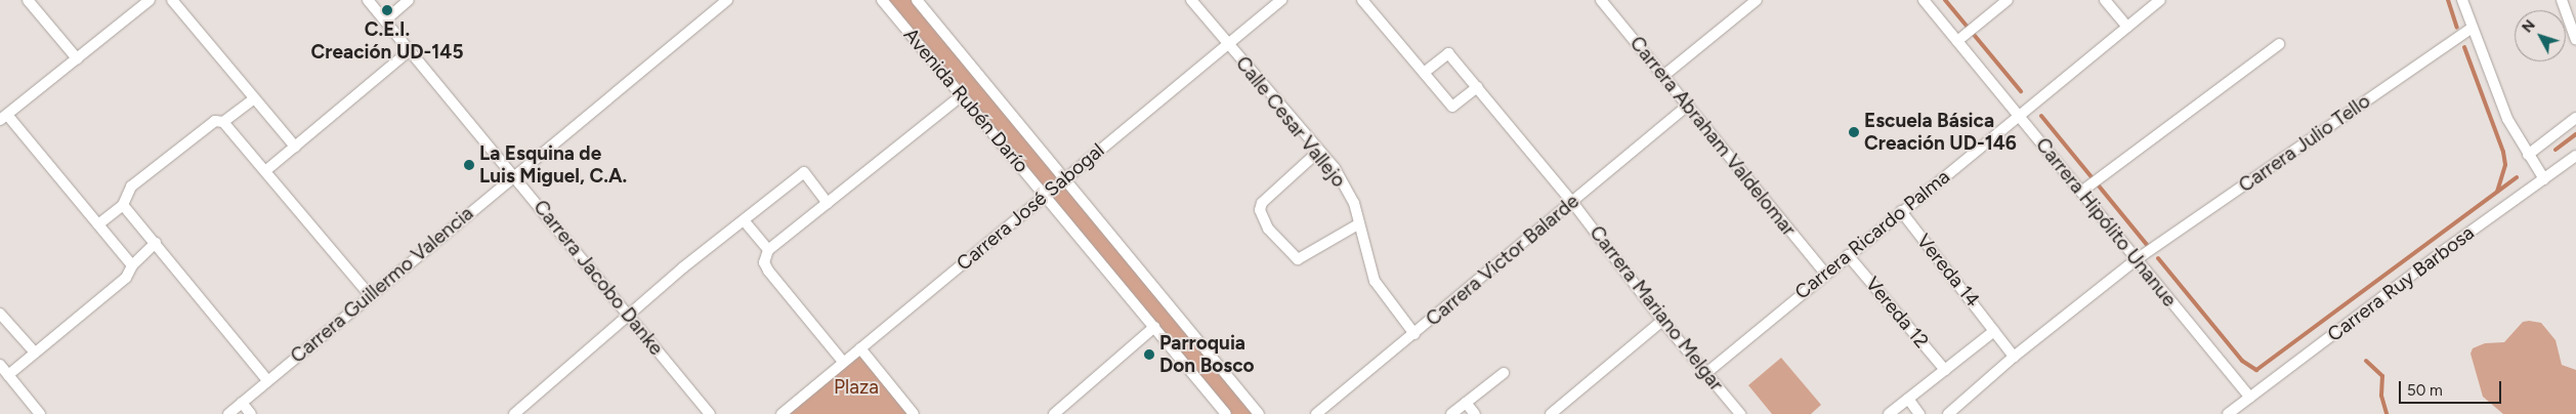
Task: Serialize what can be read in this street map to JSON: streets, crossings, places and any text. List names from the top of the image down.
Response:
{
  "streets": {
    "street": [
      "Avenida Rubén Darío",
      "Calle Cesar Vallejo",
      "Carrera Abraham Valdelomar",
      "Carrera Julio Tello",
      "Carrera José Sabogal",
      "Carrera Hipólito Unanue",
      "Carrera Ricardo Palma",
      "Carrera Victor Balarde",
      "Vereda 14",
      "Carrera Jacobo Danke",
      "Carrera Ruy Barbosa",
      "Carrera Guillermo Valencia",
      "Carrera Mariano Melgar",
      "Vereda 12"
    ]
  },
  "crossings": [
    ["Avenida Rubén Darío", "Carrera José Sabogal"],
    ["Calle Cesar Vallejo", "Carrera José Sabogal"],
    ["Calle Cesar Vallejo", "Carrera Victor Balarde"],
    ["Carrera Abraham Valdelomar", "Carrera Ricardo Palma"],
    ["Carrera Abraham Valdelomar", "Carrera Victor Balarde"],
    ["Carrera Julio Tello", "Carrera Hipólito Unanue"],
    ["Carrera Julio Tello", "Vereda 14"],
    ["Carrera Hipólito Unanue", "Carrera Ricardo Palma"],
    ["Carrera Hipólito Unanue", "Carrera Ruy Barbosa"],
    ["Carrera Ricardo Palma", "Vereda 14"],
    ["Carrera Ricardo Palma", "Carrera Mariano Melgar"],
    ["Carrera Ricardo Palma", "Vereda 12"],
    ["Carrera Victor Balarde", "Carrera Mariano Melgar"],
    ["Carrera Jacobo Danke", "Carrera Guillermo Valencia"]
  ],
  "parks": ["Plaza"],
  "places": [
    "C.E.I. Creación UD-145",
    "Escuela Básica Creación UD-146",
    "La Esquina de Luis Miguel, C.A.",
    "Parroquia Don Bosco"
  ],
  "scale_bar": "50 m",
  "north": "top left"
}
